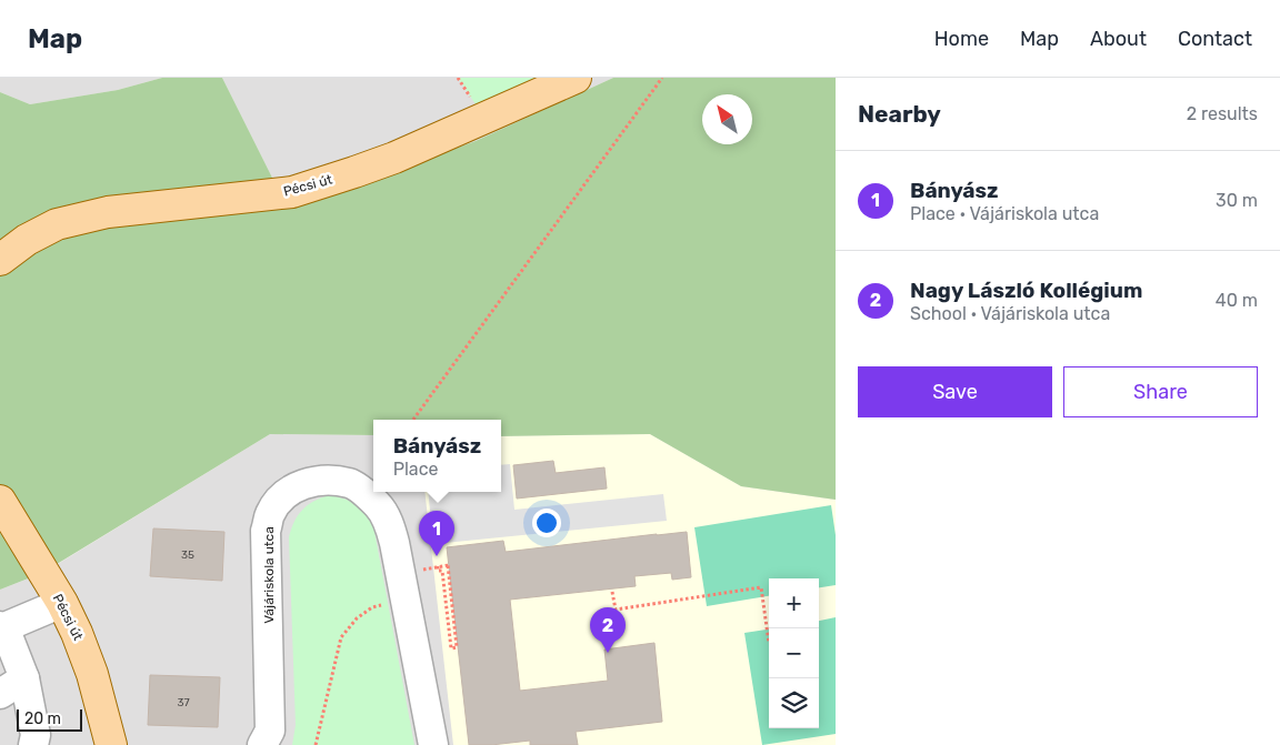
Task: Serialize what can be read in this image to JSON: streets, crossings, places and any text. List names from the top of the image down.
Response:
{
  "streets": {
    "main road": ["Pécsi út"],
    "street": ["Vájáriskola utca"]
  },
  "house_numbers": ["35", "37"],
  "scale_bar": "20 m",
  "north": "top left",
  "page": {
    "header": "Map",
    "nav": [
      "Home",
      "Map",
      "About",
      "Contact"
    ],
    "heading": ["Nearby", "2 results"],
    "list": [
      {
        "mark": "1",
        "name": "Bányász",
        "note": "Place · Vájáriskola utca",
        "value": "30 m"
      },
      {
        "mark": "2",
        "name": "Nagy László Kollégium",
        "note": "School · Vájáriskola utca",
        "value": "40 m"
      }
    ],
    "buttons": ["Save", "Share"],
    "popup": ["Bányász", "Place"],
    "pins": ["1", "2"],
    "map_buttons": ["+", "−"],
    "scale": "20 m"
  }
}
